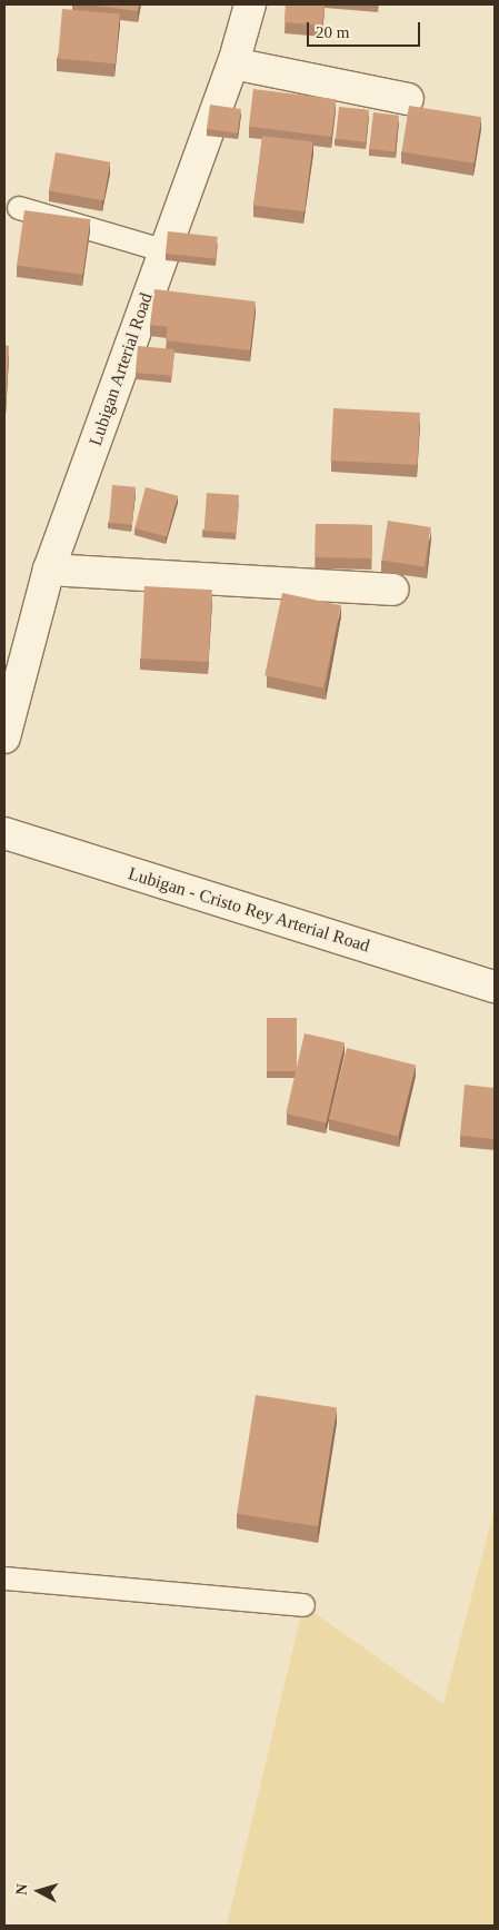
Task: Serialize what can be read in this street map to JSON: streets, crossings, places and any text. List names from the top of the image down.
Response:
{
  "streets": {
    "main road": ["Lubigan Arterial Road", "Lubigan - Cristo Rey Arterial Road"]
  },
  "scale_bar": "20 m",
  "north": "left"
}
